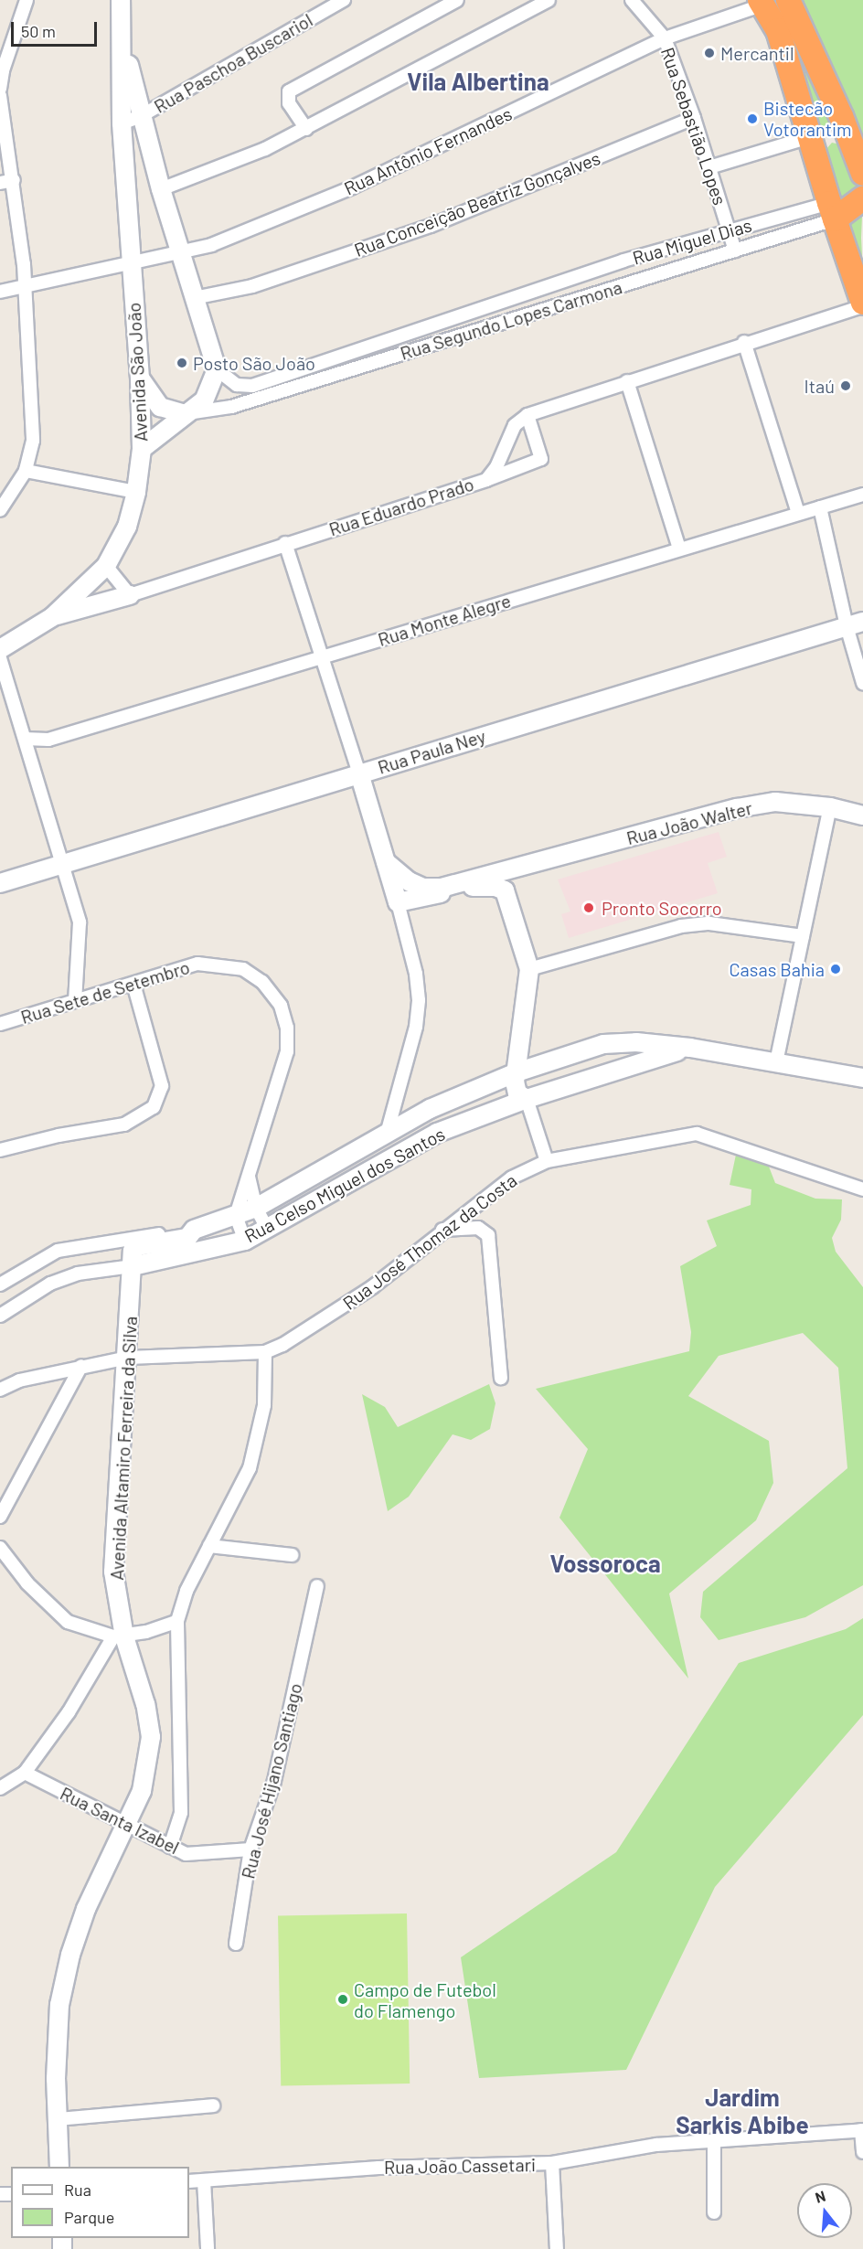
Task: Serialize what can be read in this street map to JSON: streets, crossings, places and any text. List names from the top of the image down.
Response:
{
  "streets": {
    "main road": [
      "Avenida São João",
      "Rua Paula Ney",
      "Rua João Walter",
      "Rua Celso Miguel dos Santos",
      "Avenida Altamiro Ferreira da Silva"
    ],
    "street": [
      "Rua Paschoa Buscariol",
      "Rua Sebastião Lopes",
      "Rua Antônio Fernandes",
      "Rua Conceição Beatriz Gonçalves",
      "Rua Miguel Dias",
      "Rua Segundo Lopes Carmona",
      "Rua Eduardo Prado",
      "Rua Monte Alegre",
      "Rua Sete de Setembro",
      "Rua José Thomaz da Costa",
      "Rua José Hijano Santiago",
      "Rua Santa Izabel",
      "Rua João Cassetari"
    ]
  },
  "crossings": [
    ["Rua Paschoa Buscariol", "Avenida São João"],
    ["Rua Sebastião Lopes", "Rua Antônio Fernandes"],
    ["Rua Sebastião Lopes", "Rua Conceição Beatriz Gonçalves"],
    ["Rua Sebastião Lopes", "Rua Miguel Dias"],
    ["Rua Sebastião Lopes", "Rua Segundo Lopes Carmona"],
    ["Rua Antônio Fernandes", "Avenida São João"],
    ["Rua Conceição Beatriz Gonçalves", "Avenida São João"],
    ["Rua Miguel Dias", "Rua Segundo Lopes Carmona"],
    ["Rua Sete de Setembro", "Rua Celso Miguel dos Santos"],
    ["Rua Celso Miguel dos Santos", "Avenida Altamiro Ferreira da Silva"],
    ["Avenida Altamiro Ferreira da Silva", "Rua Santa Izabel"],
    ["Rua José Hijano Santiago", "Rua Santa Izabel"]
  ],
  "districts": ["Vila Albertina", "Vossoroca", "Jardim Sarkis Abibe"],
  "places": [
    "Mercantil",
    "Bistecão Votorantim",
    "Posto São João",
    "Itaú",
    "Pronto Socorro",
    "Casas Bahia",
    "Campo de Futebol do Flamengo"
  ],
  "legend": ["Rua", "Parque"],
  "scale_bar": "50 m",
  "north": "top"
}
